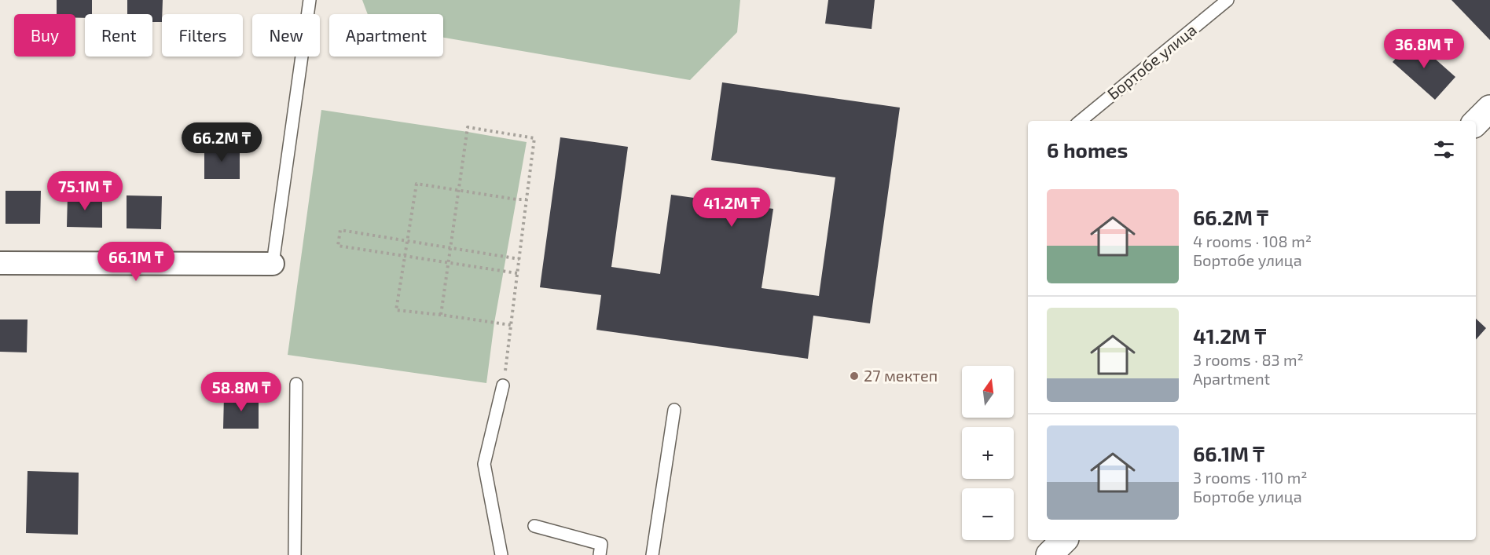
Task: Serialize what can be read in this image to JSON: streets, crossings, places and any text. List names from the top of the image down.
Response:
{
  "streets": {
    "lane": ["Бортобе улица"]
  },
  "places": ["27 мектеп"],
  "north": "top",
  "page": {
    "chip": [
      "Buy",
      "Rent",
      "Filters",
      "New",
      "Apartment"
    ],
    "price": [
      "36.8M ₸",
      "66.2M ₸",
      "75.1M ₸",
      "41.2M ₸",
      "66.1M ₸",
      "58.8M ₸"
    ],
    "heading": "6 homes",
    "list": [
      {
        "name": "66.2M ₸",
        "note": "4 rooms · 108 m² · Бортобе улица"
      },
      {
        "name": "41.2M ₸",
        "note": "3 rooms · 83 m² · Apartment"
      },
      {
        "name": "66.1M ₸",
        "note": "3 rooms · 110 m² · Бортобе улица"
      }
    ],
    "map_buttons": ["+", "−"]
  }
}
